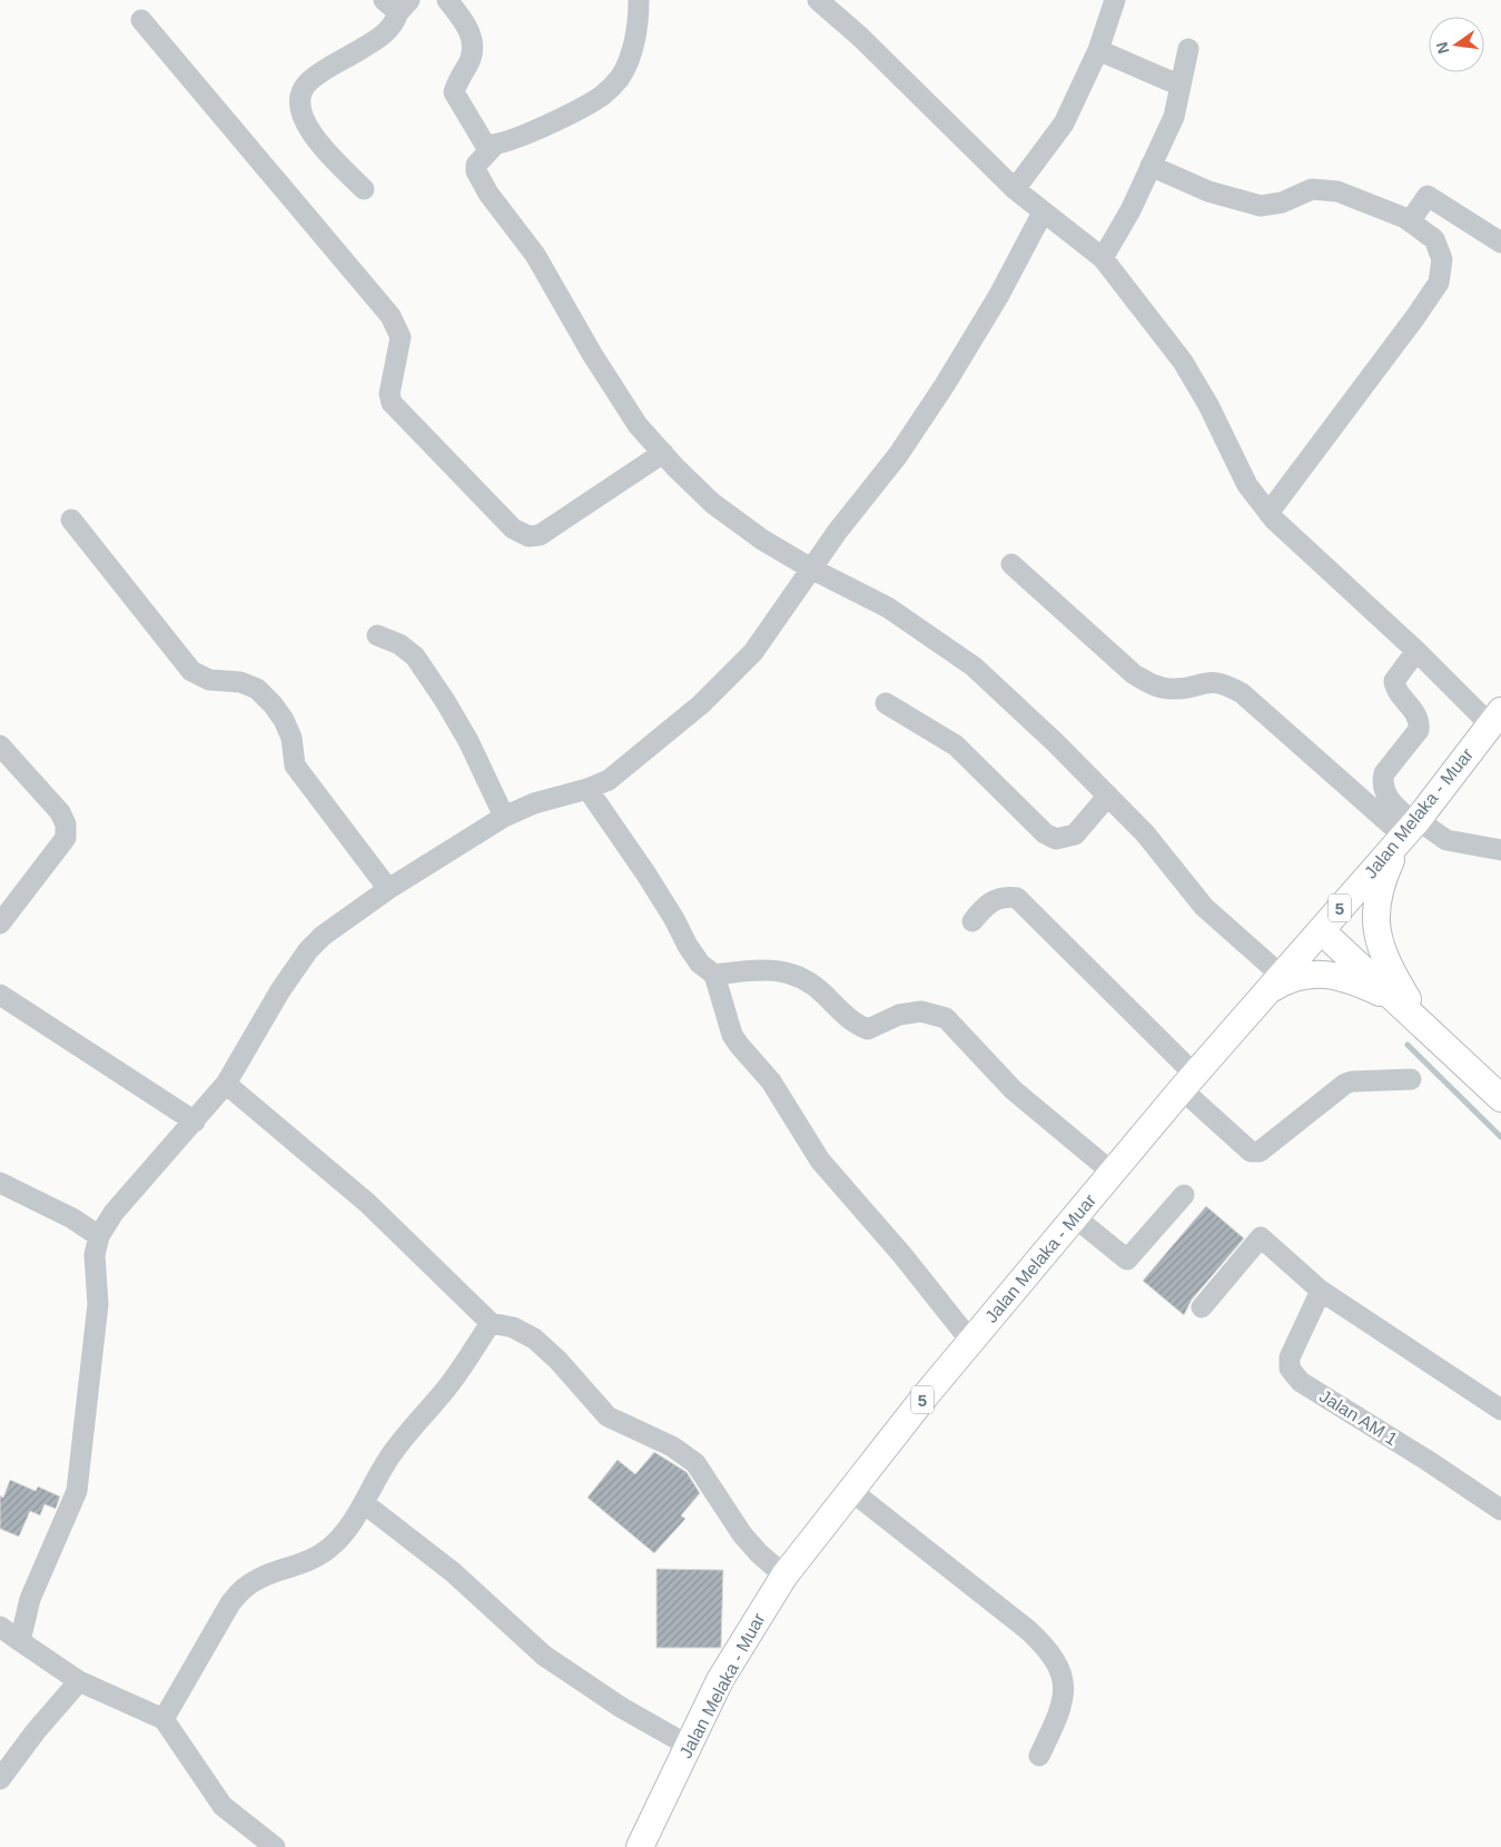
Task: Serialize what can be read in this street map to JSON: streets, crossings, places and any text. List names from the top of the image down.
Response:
{
  "streets": {
    "main road": ["Jalan Melaka - Muar", "5"],
    "street": ["Jalan AM 1"]
  },
  "north": "left"
}
